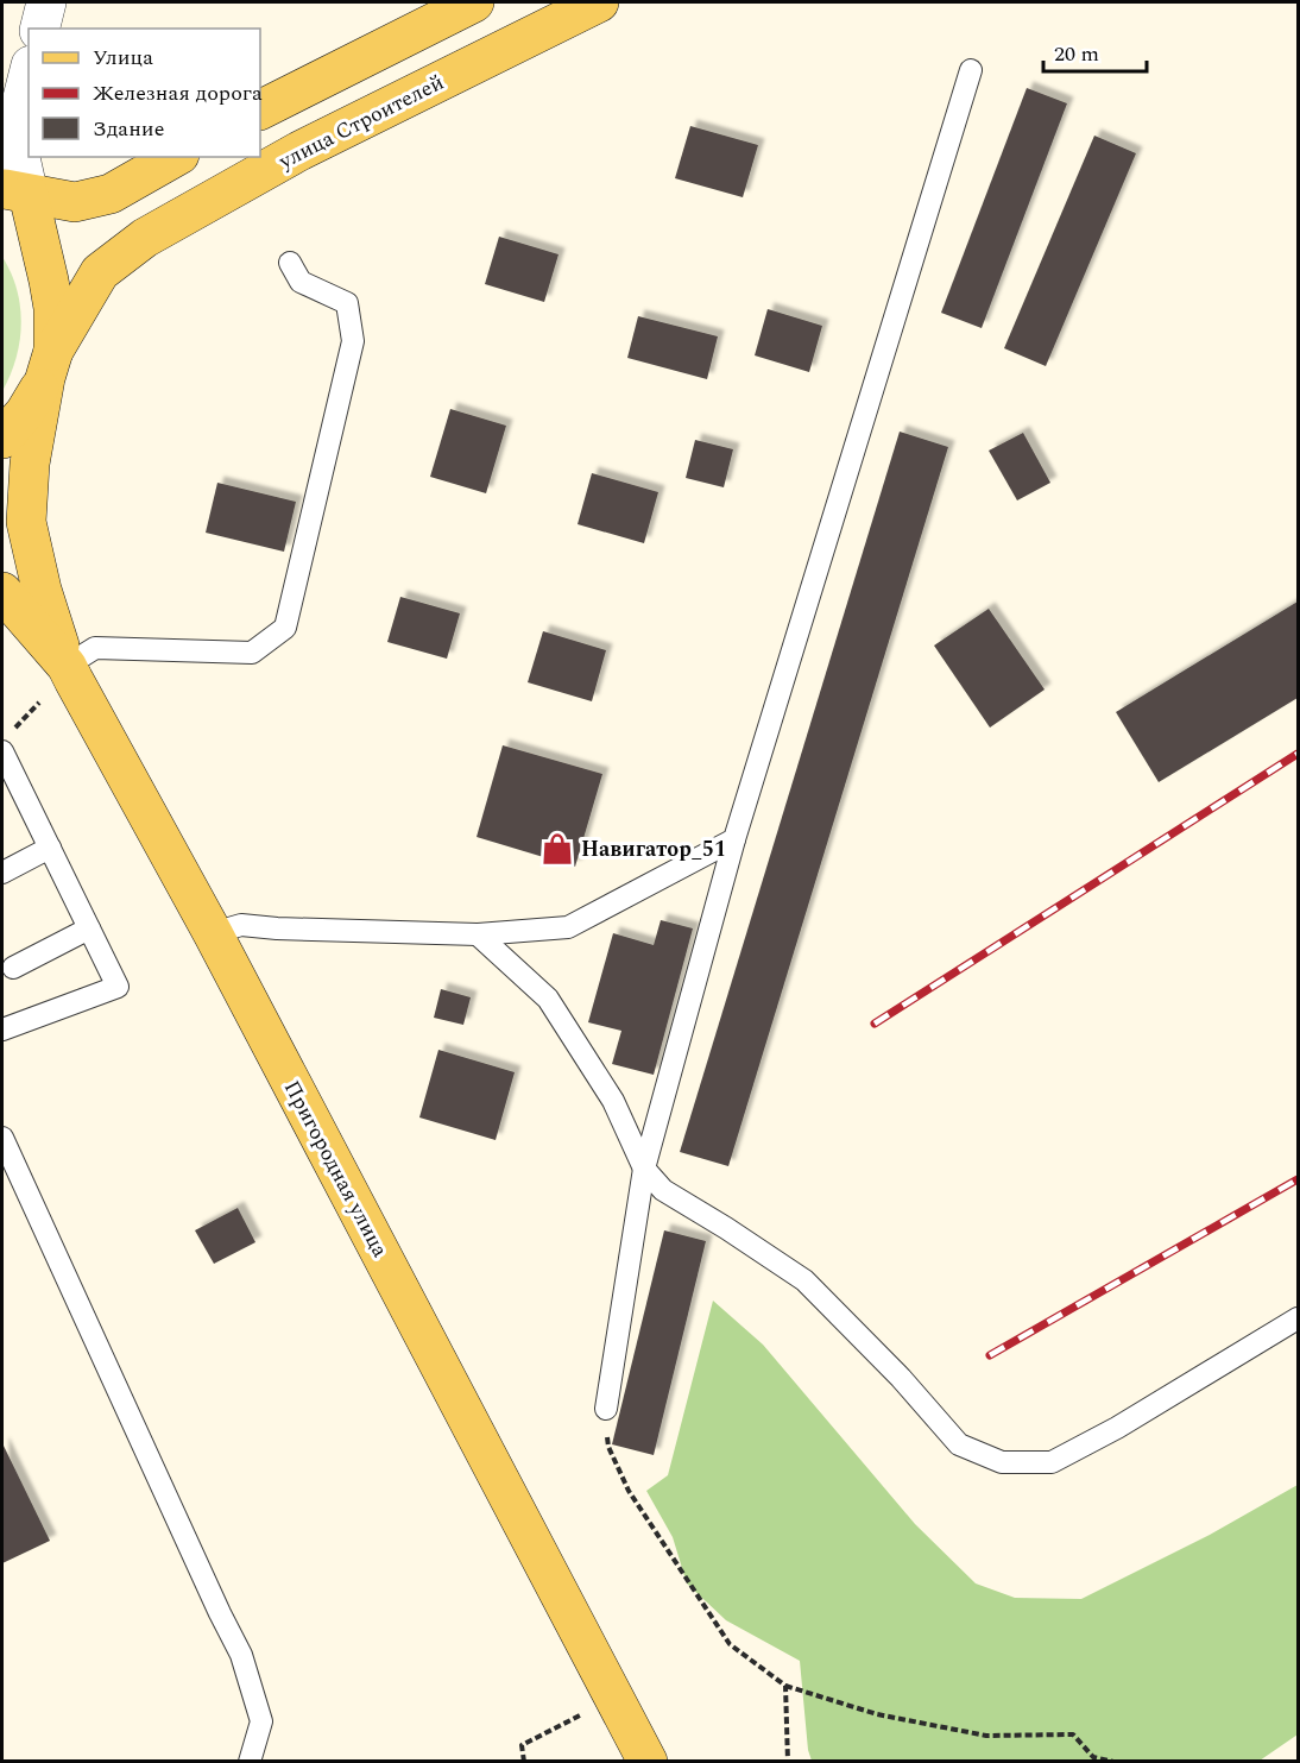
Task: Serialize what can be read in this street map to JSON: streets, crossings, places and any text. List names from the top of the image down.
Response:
{
  "streets": {
    "main road": ["улица Строителей", "Пригородная улица"]
  },
  "places": {
    "shop": ["Навигатор_51"]
  },
  "legend": ["Улица", "Железная дорога", "Здание"],
  "scale_bar": "20 m"
}
